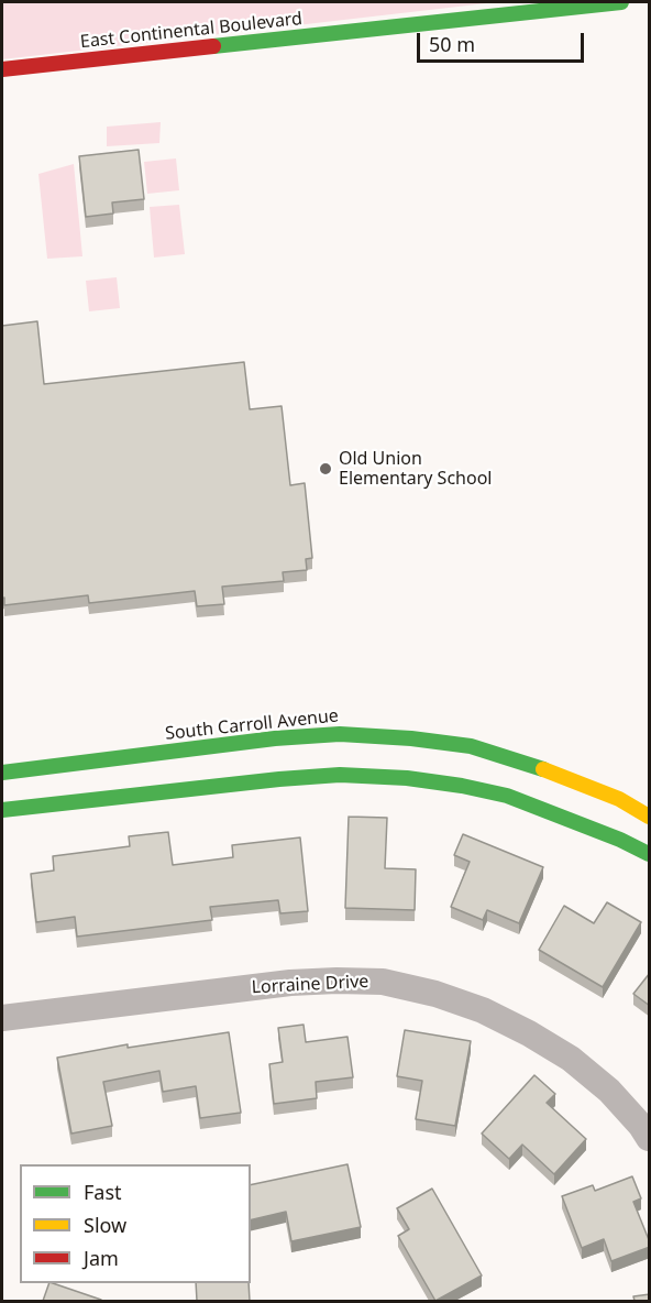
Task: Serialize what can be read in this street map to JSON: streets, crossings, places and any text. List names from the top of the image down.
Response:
{
  "streets": {
    "main road": ["East Continental Boulevard", "South Carroll Avenue"],
    "street": ["Lorraine Drive"]
  },
  "places": ["Old Union Elementary School"],
  "legend": ["Fast", "Slow", "Jam"],
  "scale_bar": "50 m"
}
